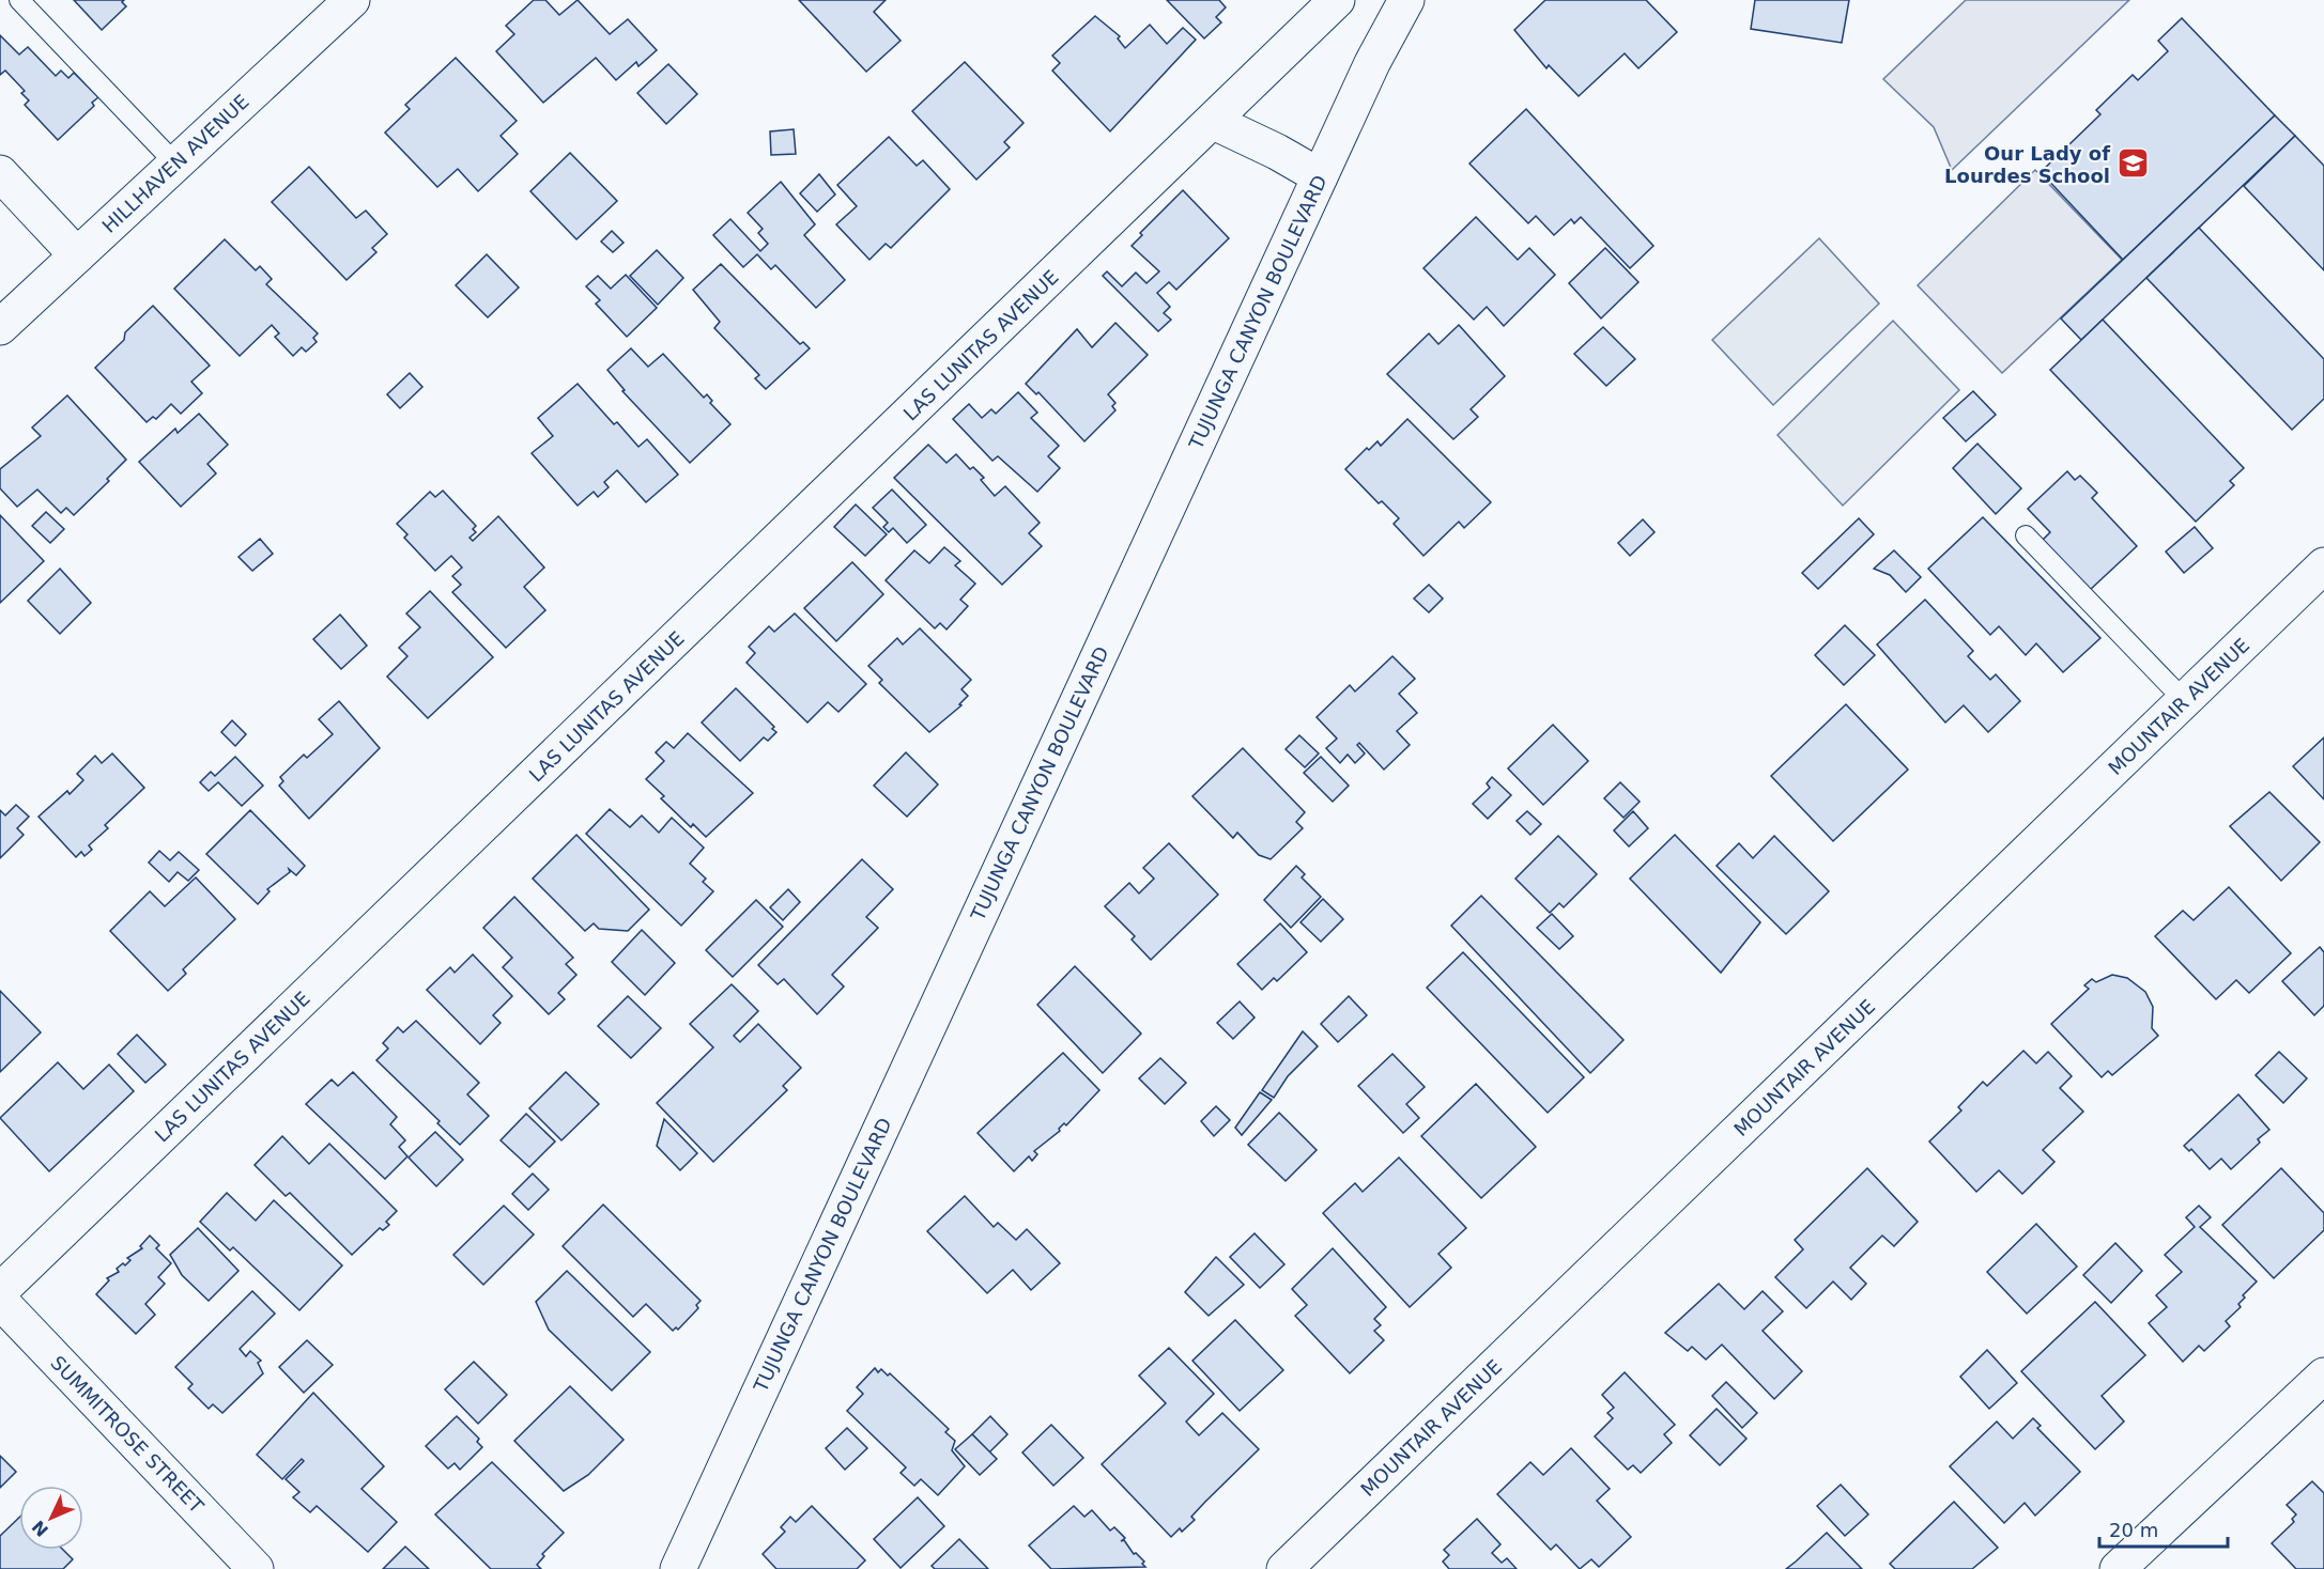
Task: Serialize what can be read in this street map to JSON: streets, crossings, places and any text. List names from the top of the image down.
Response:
{
  "streets": {
    "street": [
      "HILLHAVEN AVENUE",
      "TUJUNGA CANYON BOULEVARD",
      "LAS LUNITAS AVENUE",
      "MOUNTAIR AVENUE",
      "SUMMITROSE STREET"
    ]
  },
  "places": {
    "school or university": ["Our Lady of Lourdes School"]
  },
  "scale_bar": "20 m",
  "north": "bottom left"
}
